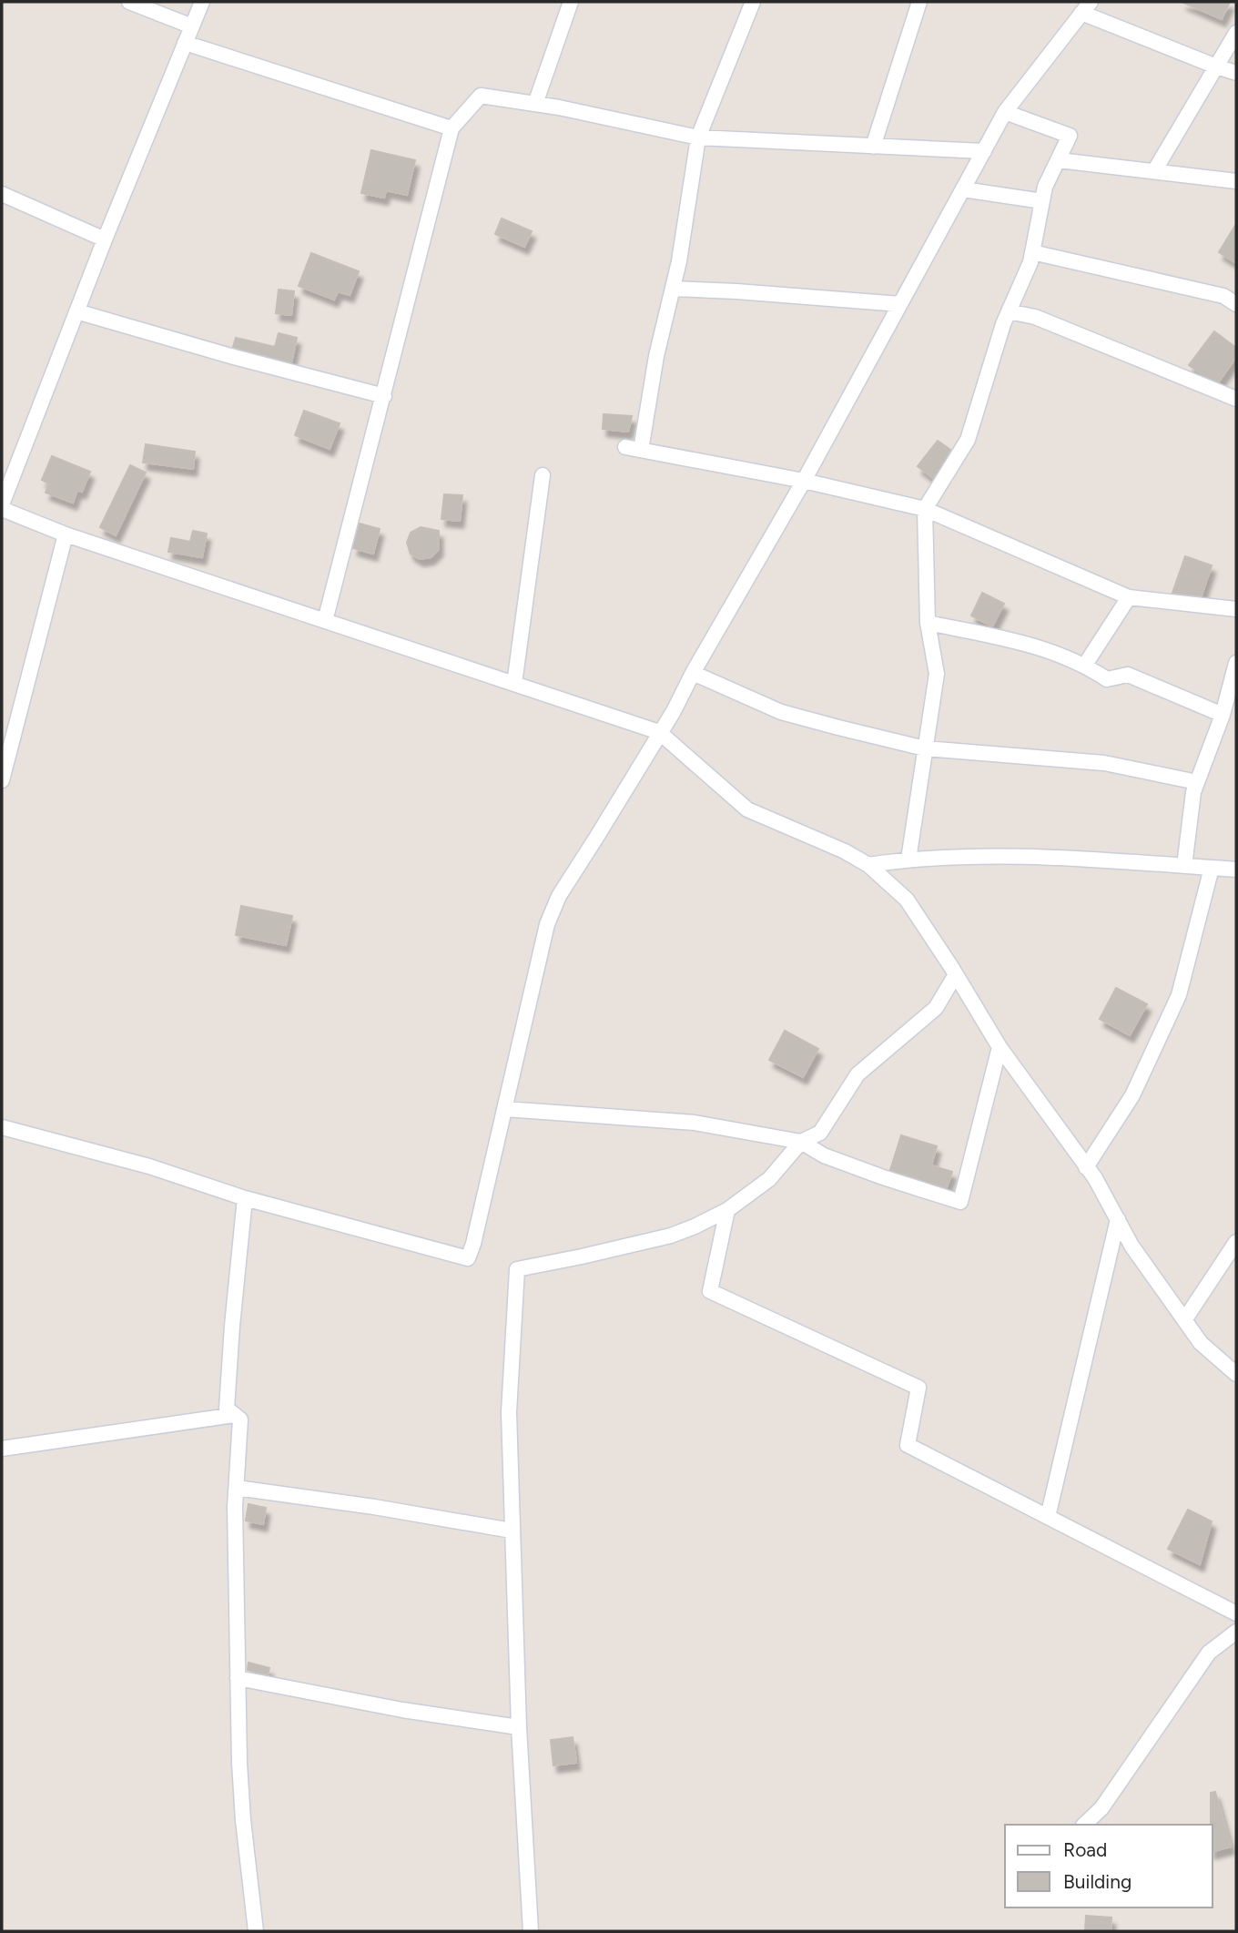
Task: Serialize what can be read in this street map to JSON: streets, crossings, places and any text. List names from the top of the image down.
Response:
{
  "legend": ["Road", "Building"]
}
